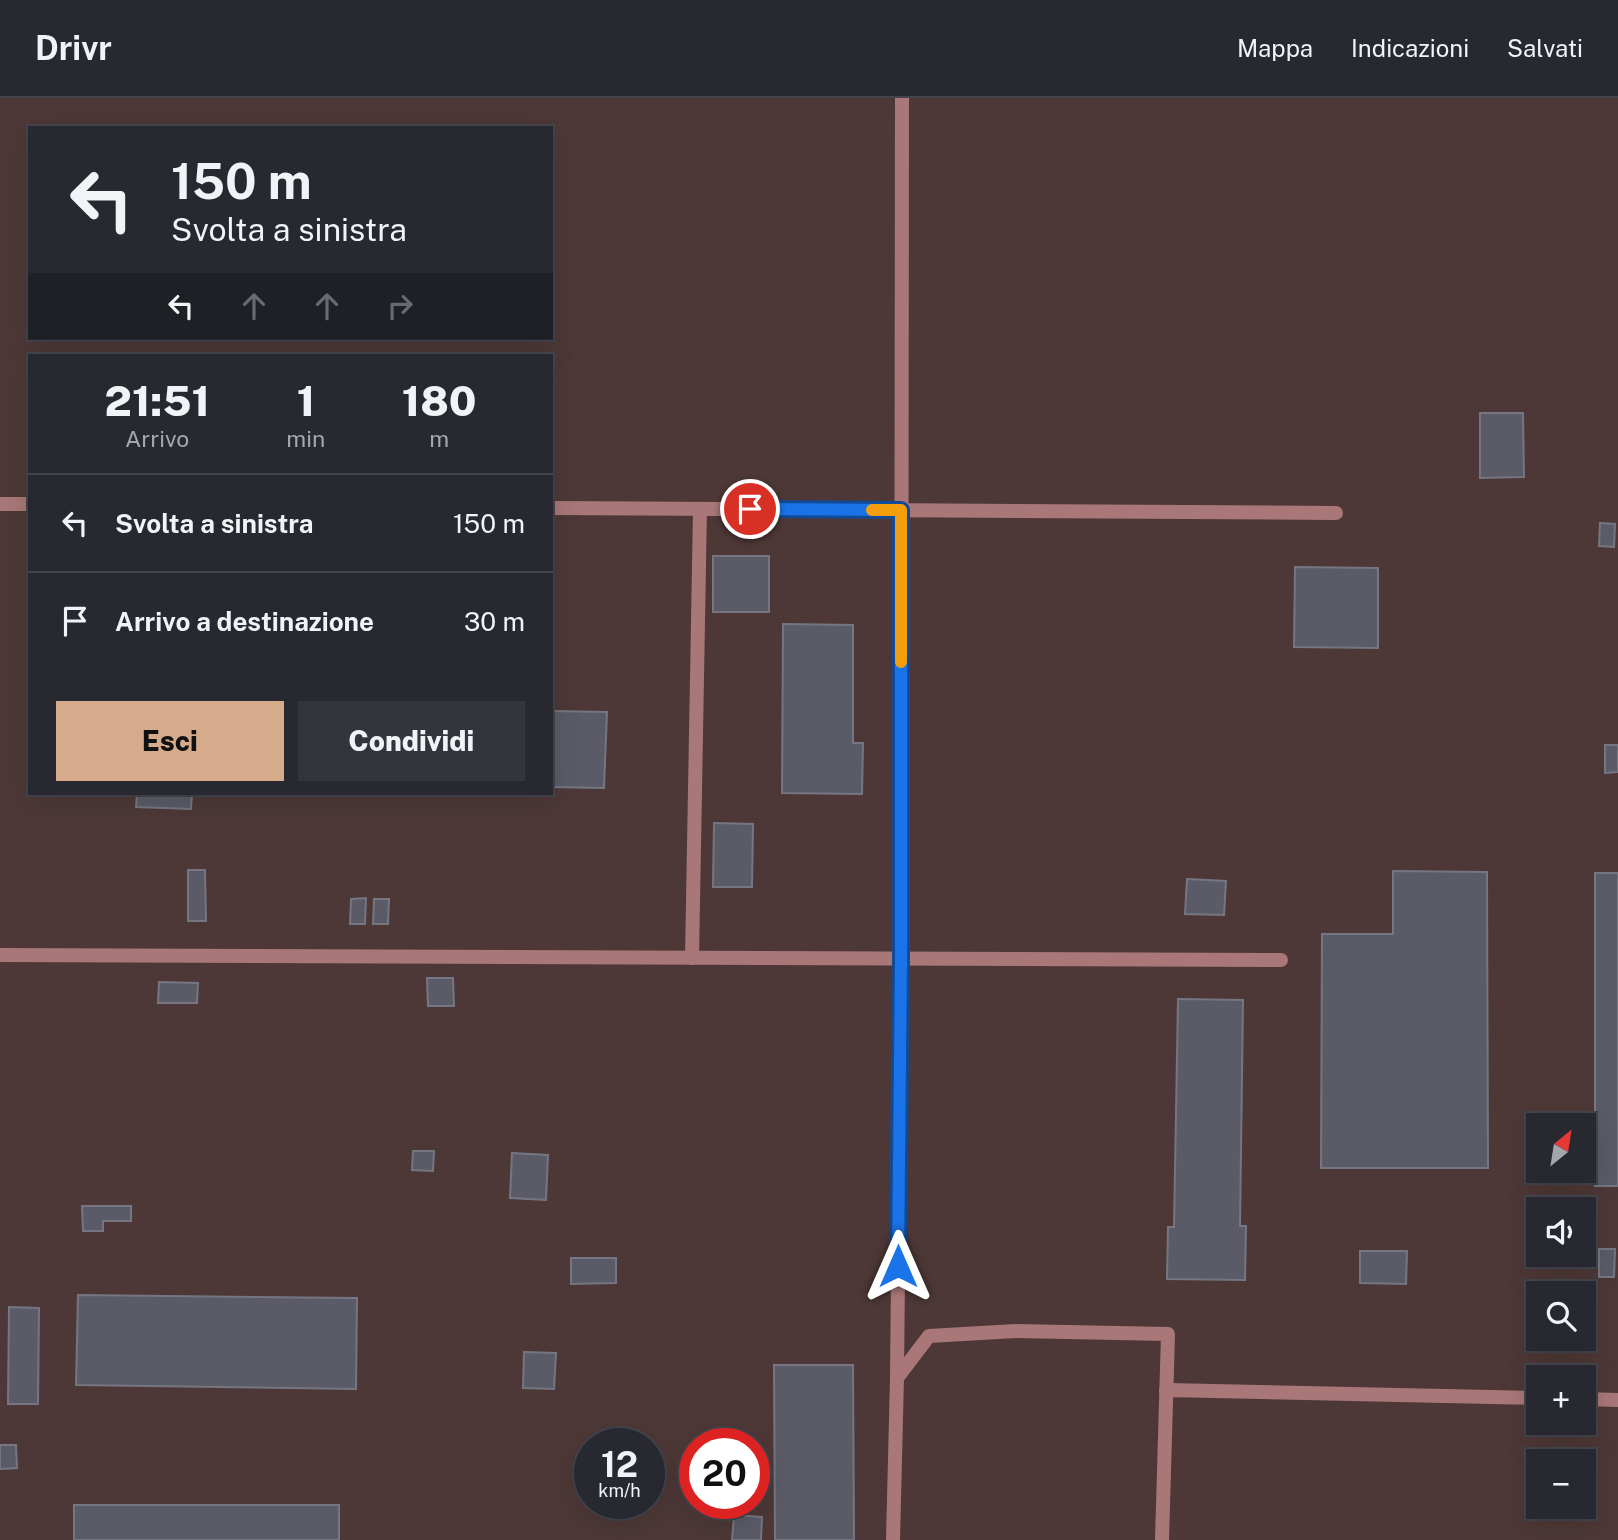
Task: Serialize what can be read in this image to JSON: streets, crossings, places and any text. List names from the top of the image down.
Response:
{
  "north": "top right",
  "page": {
    "header": "Drivr",
    "nav": ["Mappa", "Indicazioni", "Salvati"],
    "turn": ["150 m", "Svolta a sinistra"],
    "eta": [
      "21:51",
      "Arrivo",
      "1",
      "min",
      "180",
      "m"
    ],
    "list": [
      {
        "name": "Svolta a sinistra",
        "value": "150 m"
      },
      {
        "name": "Arrivo a destinazione",
        "value": "30 m"
      }
    ],
    "buttons": ["Esci", "Condividi"],
    "map_buttons": ["+", "−"],
    "speed": "12 km/h",
    "limit": "20"
  }
}
